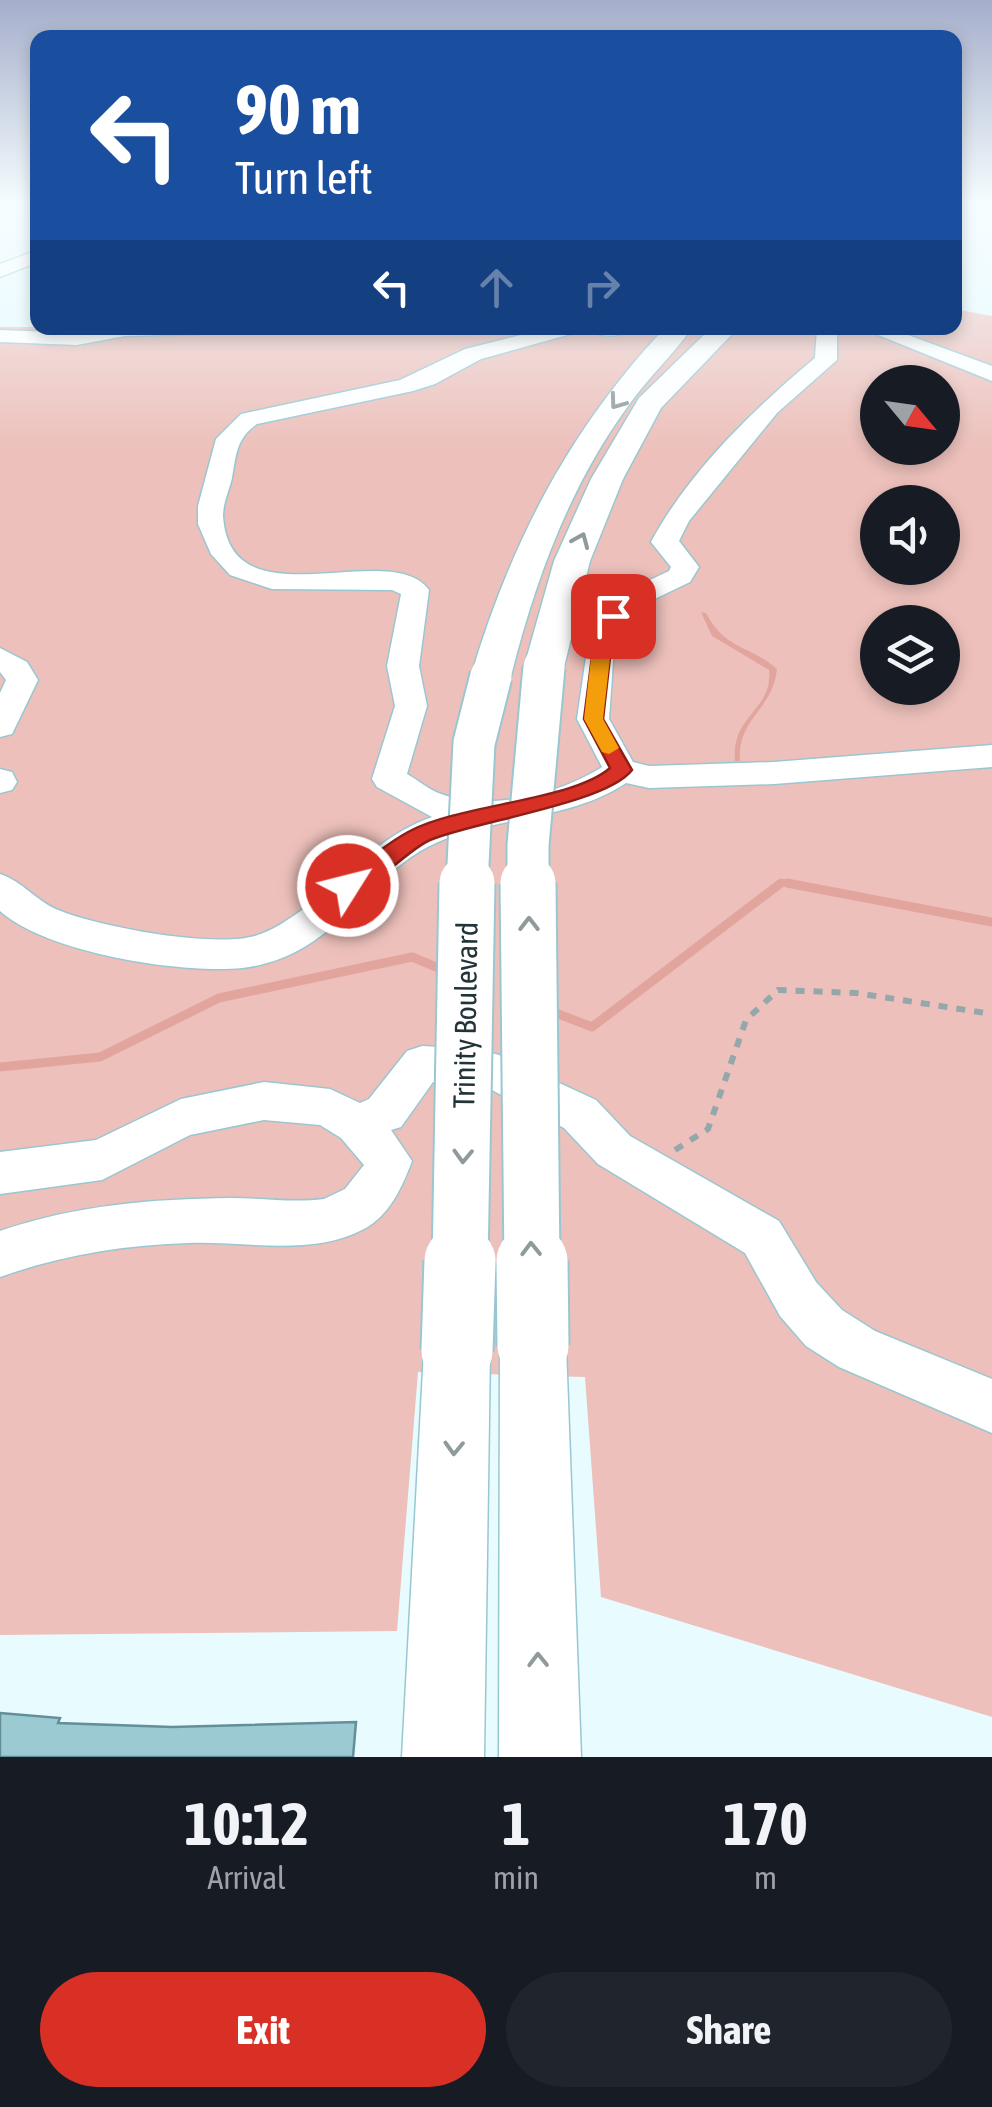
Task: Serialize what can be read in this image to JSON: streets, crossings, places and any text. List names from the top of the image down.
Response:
{
  "streets": {
    "main road": ["Trinity Boulevard"]
  },
  "north": "bottom right",
  "page": {
    "turn": ["90 m", "Turn left"],
    "eta": [
      "10:12",
      "Arrival",
      "1",
      "min",
      "170",
      "m"
    ],
    "buttons": ["Exit", "Share"]
  }
}
